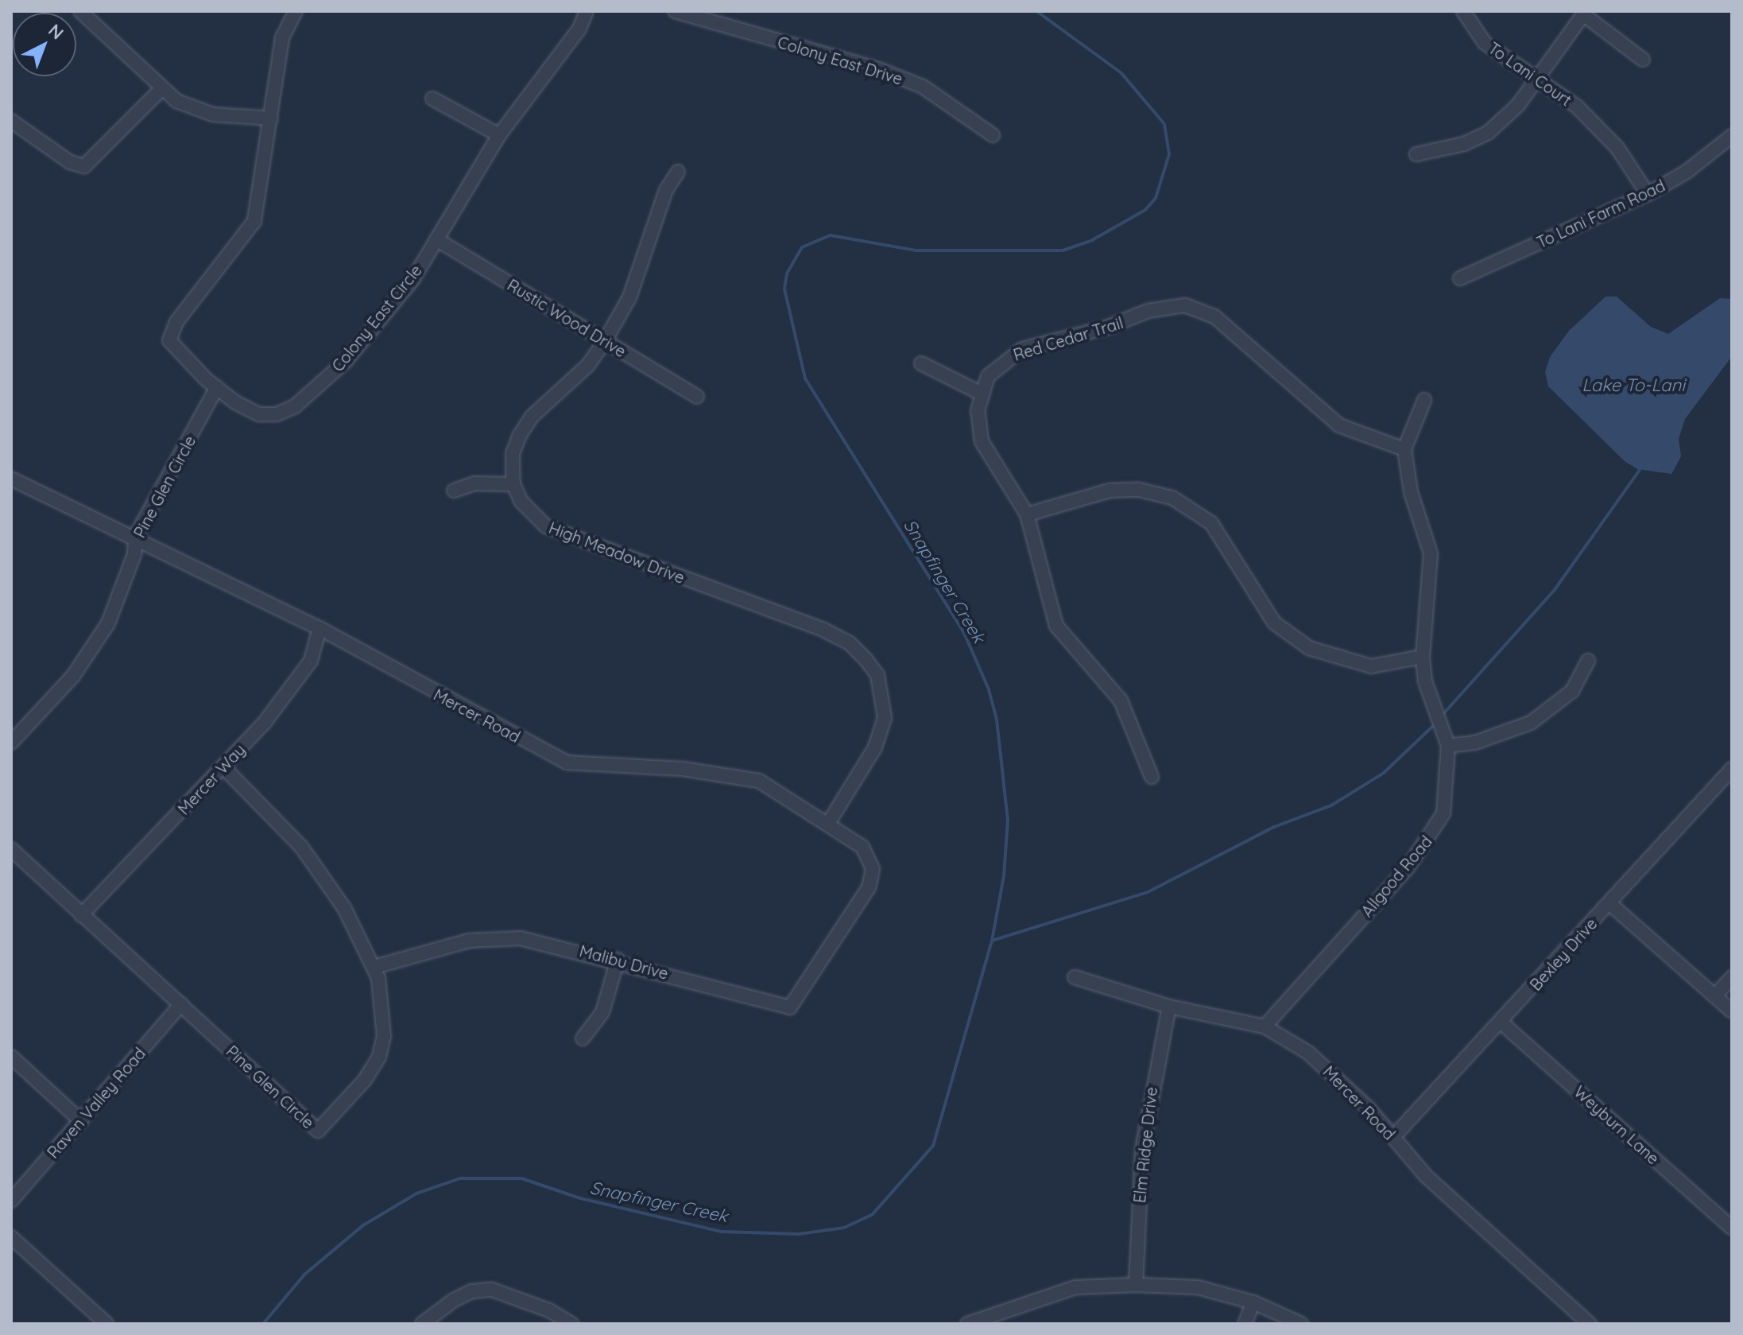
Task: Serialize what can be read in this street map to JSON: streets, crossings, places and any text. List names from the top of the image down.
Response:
{
  "streets": {
    "street": [
      "Colony East Drive",
      "To Lani Court",
      "To Lani Farm Road",
      "Colony East Circle",
      "Rustic Wood Drive",
      "Red Cedar Trail",
      "Pine Glen Circle",
      "High Meadow Drive",
      "Mercer Road",
      "Mercer Way",
      "Allgood Road",
      "Bexley Drive",
      "Malibu Drive",
      "Raven Valley Road",
      "Weyburn Lane",
      "Elm Ridge Drive"
    ]
  },
  "crossings": [
    ["To Lani Court", "To Lani Farm Road"],
    ["Colony East Circle", "Rustic Wood Drive"],
    ["Colony East Circle", "Pine Glen Circle"],
    ["Red Cedar Trail", "Allgood Road"],
    ["Pine Glen Circle", "Mercer Road"],
    ["Pine Glen Circle", "Mercer Way"],
    ["Pine Glen Circle", "Malibu Drive"],
    ["Pine Glen Circle", "Raven Valley Road"],
    ["High Meadow Drive", "Mercer Road"],
    ["Mercer Road", "Mercer Way"],
    ["Mercer Road", "Allgood Road"],
    ["Mercer Road", "Bexley Drive"],
    ["Mercer Road", "Malibu Drive"],
    ["Mercer Road", "Elm Ridge Drive"],
    ["Bexley Drive", "Weyburn Lane"]
  ],
  "water": ["Lake To-Lani", "Snapfinger Creek"],
  "north": "top right"
}
